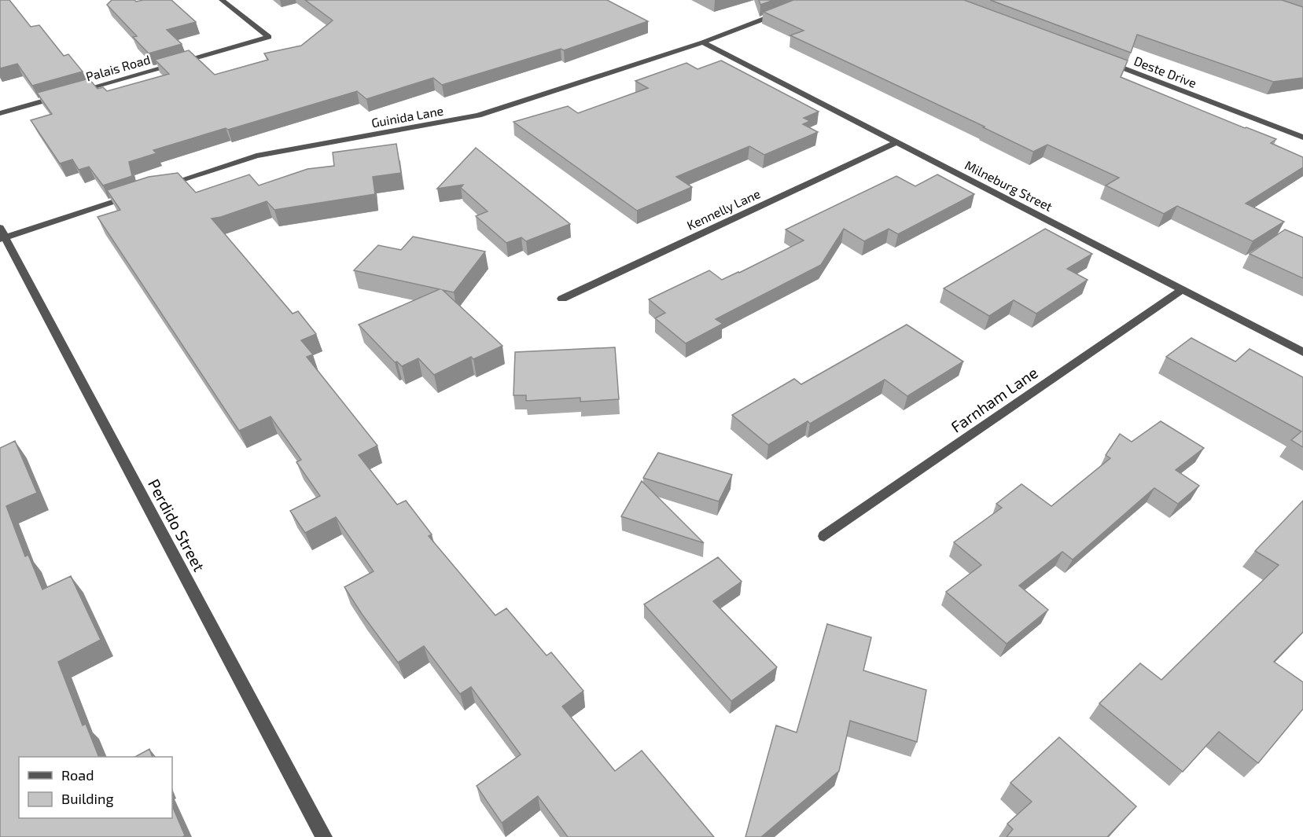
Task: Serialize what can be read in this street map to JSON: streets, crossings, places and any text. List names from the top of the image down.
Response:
{
  "streets": {
    "street": [
      "Palais Road",
      "Deste Drive",
      "Guinida Lane",
      "Milneburg Street",
      "Kennelly Lane",
      "Farnham Lane",
      "Perdido Street"
    ]
  },
  "crossings": [
    ["Guinida Lane", "Milneburg Street"],
    ["Milneburg Street", "Kennelly Lane"],
    ["Milneburg Street", "Farnham Lane"]
  ],
  "legend": ["Road", "Building"]
}
